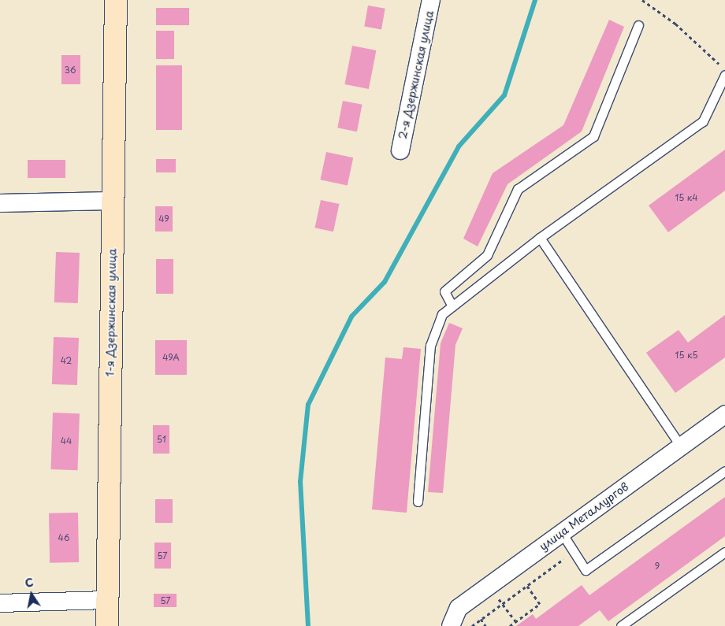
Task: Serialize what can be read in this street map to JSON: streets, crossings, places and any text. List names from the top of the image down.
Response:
{
  "streets": {
    "street": ["2-я Дзержинская улица", "1-я Дзержинская улица", "улица Металлургов"]
  },
  "house_numbers": [
    "36",
    "15 к4",
    "49",
    "15 к5",
    "49А",
    "42",
    "51",
    "44",
    "46",
    "57",
    "9",
    "57"
  ],
  "north": "top"
}
